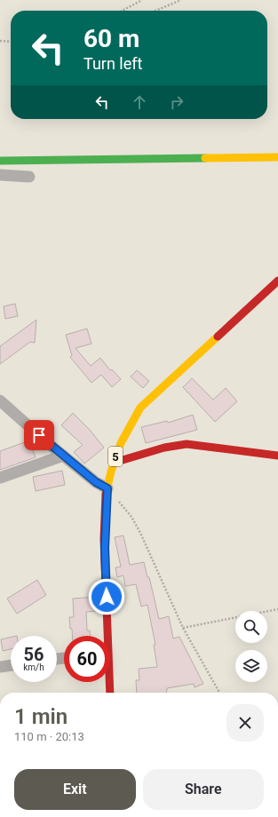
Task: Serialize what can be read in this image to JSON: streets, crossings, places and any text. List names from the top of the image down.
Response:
{
  "streets": {
    "main road": ["5"]
  },
  "page": {
    "turn": ["60 m", "Turn left"],
    "speed": "56 km/h",
    "limit": "60",
    "heading": ["1 min", "110 m · 20:13"],
    "buttons": ["Exit", "Share"]
  }
}
